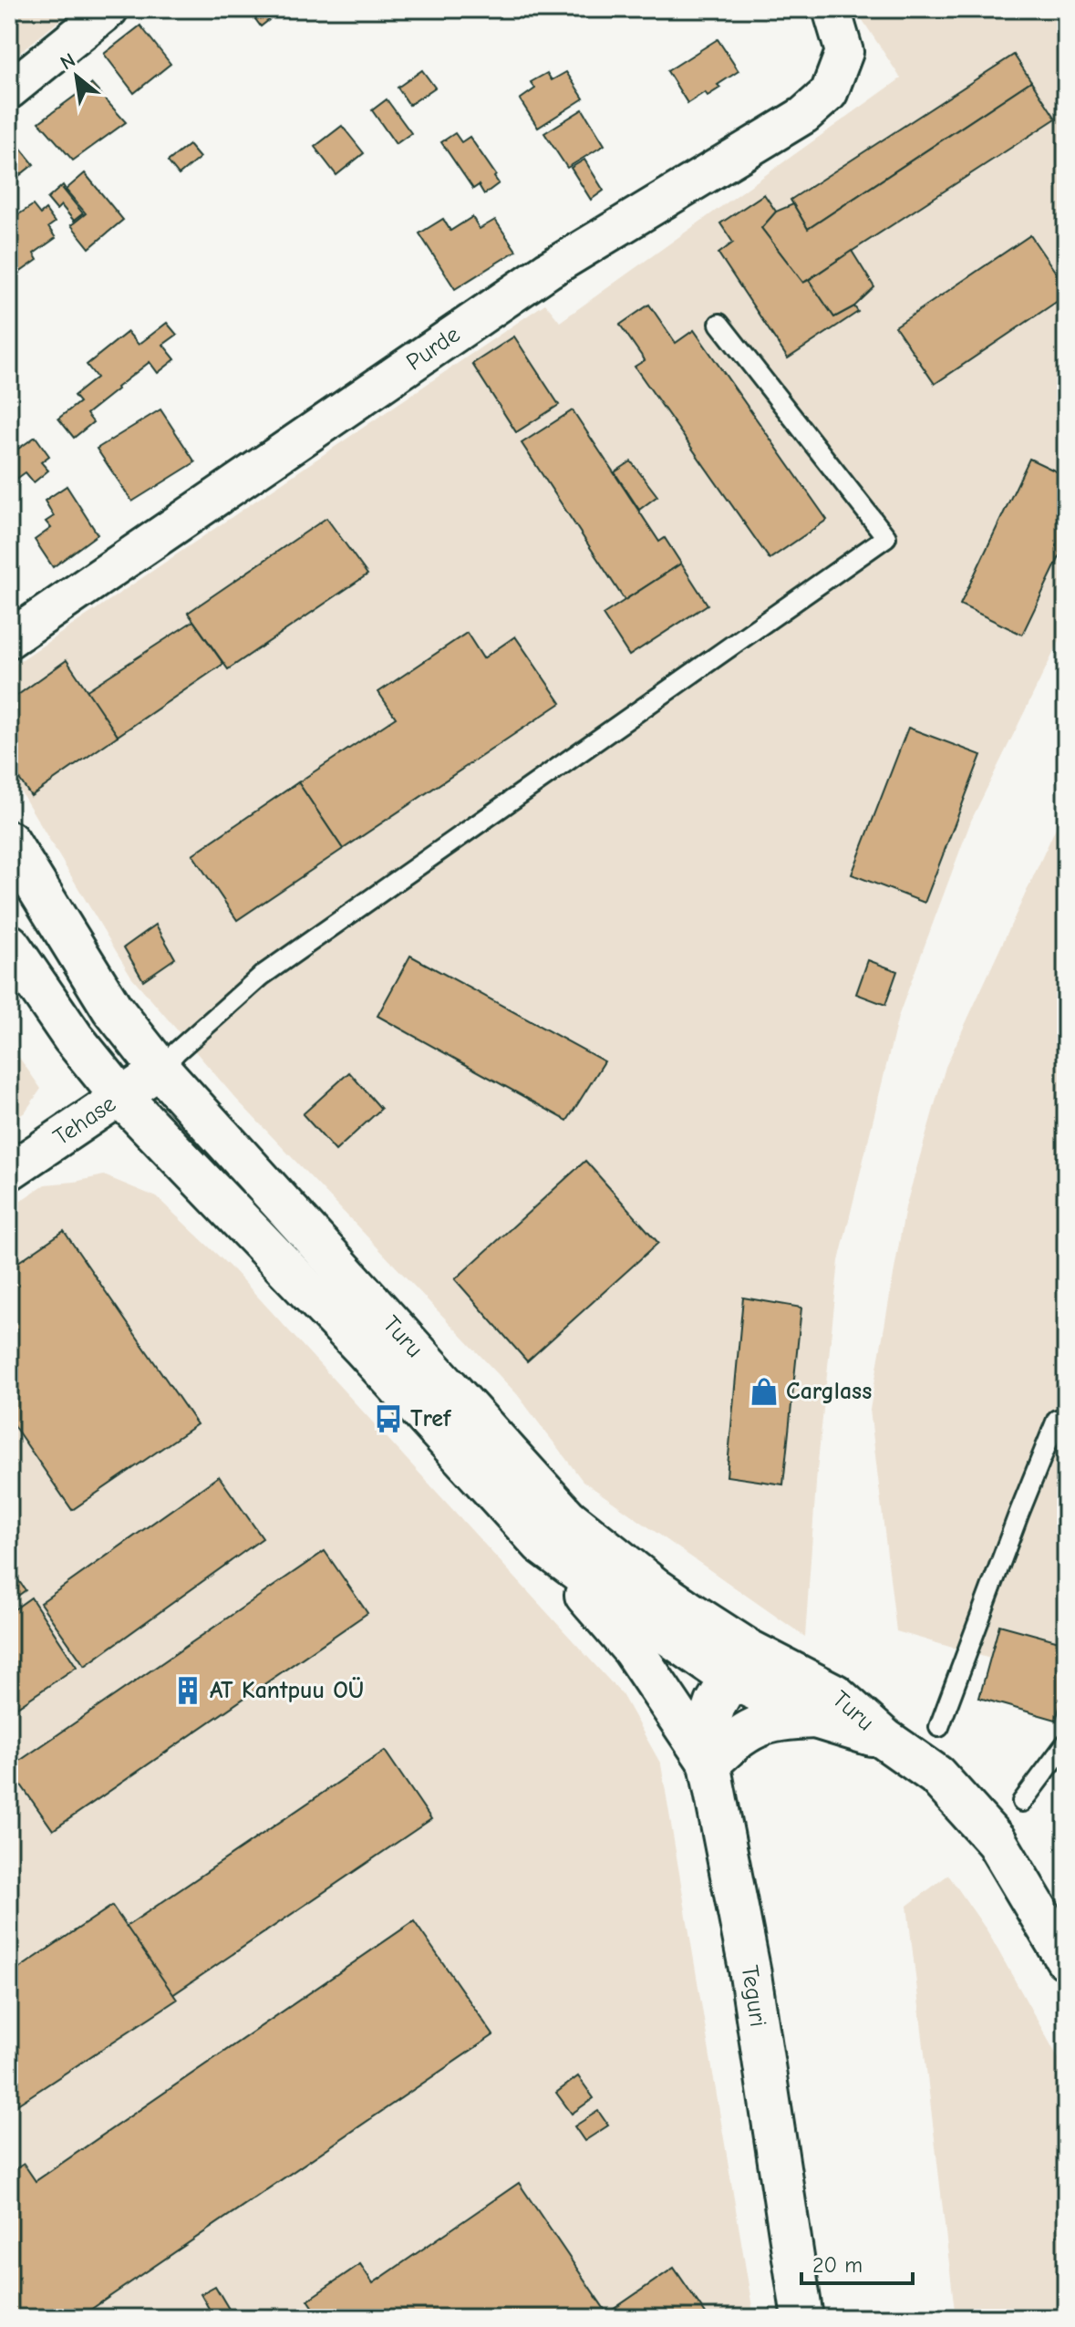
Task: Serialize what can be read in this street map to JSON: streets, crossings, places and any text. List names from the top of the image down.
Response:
{
  "streets": {
    "main road": ["Turu", "Teguri"],
    "street": ["Purde", "Tehase"]
  },
  "crossings": [
    ["Tehase", "Turu"],
    ["Turu", "Teguri"]
  ],
  "places": {
    "shop": ["Carglass"],
    "bus stop": ["Tref"],
    "building": ["AT Kantpuu OÜ"]
  },
  "scale_bar": "20 m",
  "north": "top left"
}
